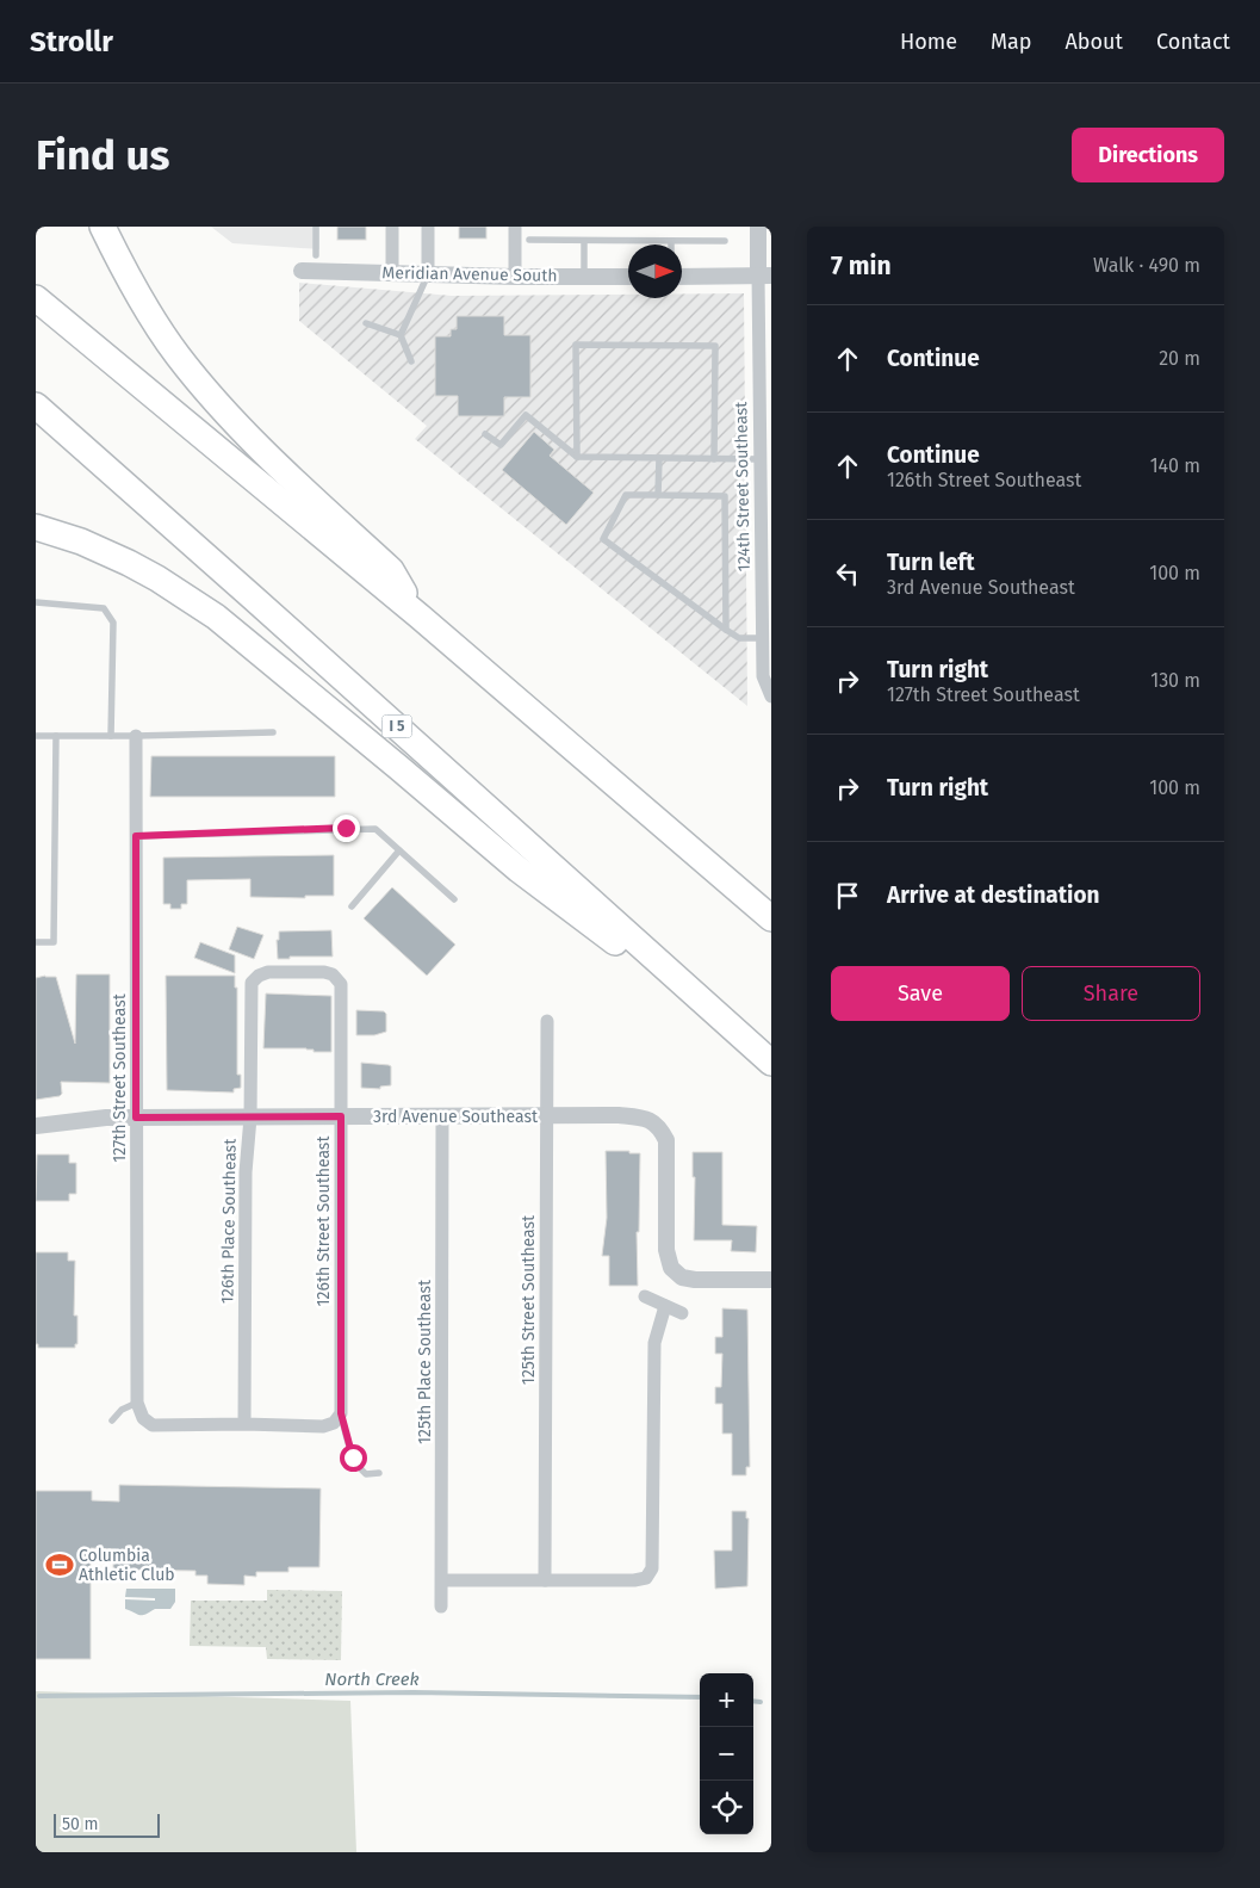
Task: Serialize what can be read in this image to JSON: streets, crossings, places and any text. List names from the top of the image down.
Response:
{
  "streets": {
    "highway": ["I 5"],
    "street": [
      "Meridian Avenue South",
      "124th Street Southeast",
      "127th Street Southeast",
      "3rd Avenue Southeast",
      "126th Place Southeast",
      "126th Street Southeast",
      "125th Street Southeast",
      "125th Place Southeast"
    ]
  },
  "crossings": [
    ["127th Street Southeast", "3rd Avenue Southeast"],
    ["127th Street Southeast", "126th Place Southeast"],
    ["3rd Avenue Southeast", "126th Place Southeast"],
    ["3rd Avenue Southeast", "126th Street Southeast"],
    ["3rd Avenue Southeast", "125th Street Southeast"],
    ["3rd Avenue Southeast", "125th Place Southeast"],
    ["126th Place Southeast", "126th Street Southeast"]
  ],
  "water": ["North Creek"],
  "places": {
    "sports": ["Columbia Athletic Club"]
  },
  "scale_bar": "50 m",
  "north": "right",
  "page": {
    "header": "Strollr",
    "nav": [
      "Home",
      "Map",
      "About",
      "Contact"
    ],
    "buttons": [
      "Directions",
      ["Save", "Share"]
    ],
    "title": "Find us",
    "heading": ["7 min", "Walk · 490 m"],
    "list": [
      ["Continue", "20 m"],
      ["Continue", "126th Street Southeast", "140 m"],
      ["Turn left", "3rd Avenue Southeast", "100 m"],
      ["Turn right", "127th Street Southeast", "130 m"],
      ["Turn right", "100 m"],
      "Arrive at destination"
    ],
    "map_buttons": ["+", "−"],
    "scale": "50 m"
  }
}
